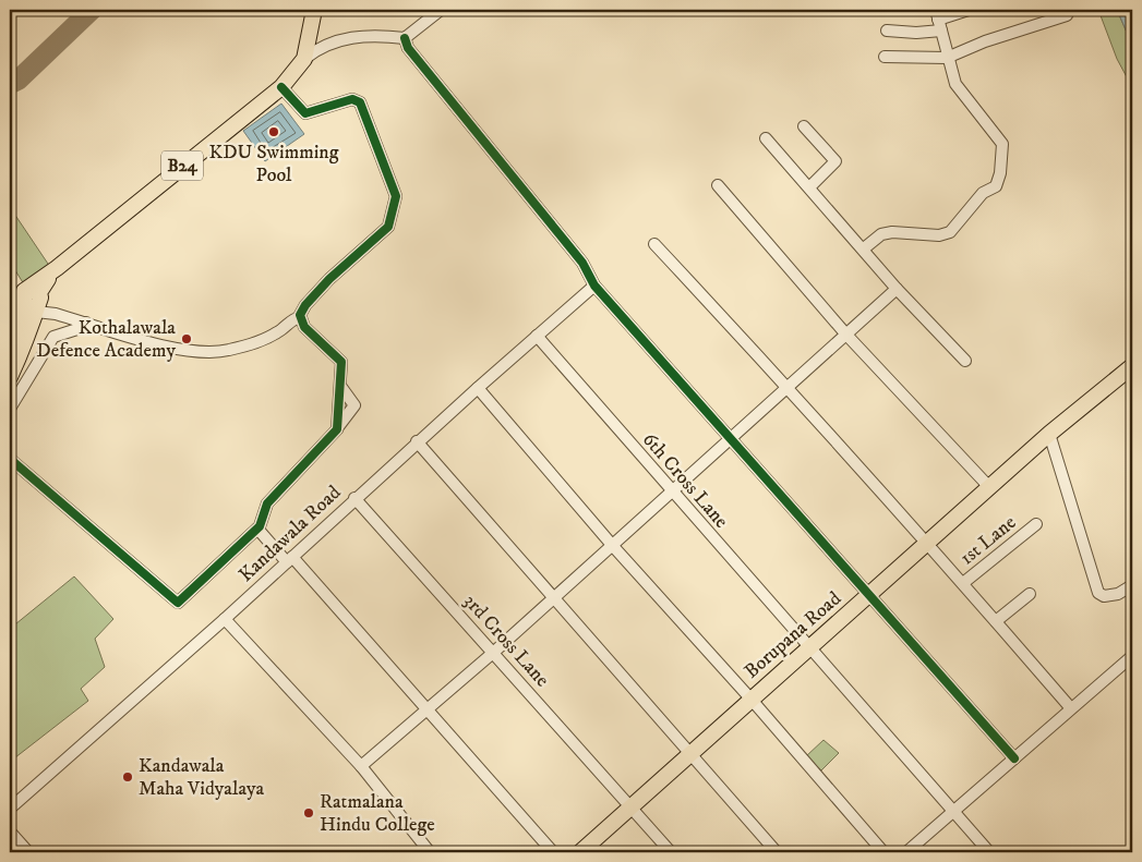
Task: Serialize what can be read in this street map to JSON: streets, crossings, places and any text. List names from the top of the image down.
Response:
{
  "streets": {
    "main road": ["B24", "Borupana Road"],
    "street": [
      "6th Cross Lane",
      "Kandawala Road",
      "1st Lane",
      "3rd Cross Lane"
    ]
  },
  "crossings": [
    ["6th Cross Lane", "Kandawala Road"],
    ["6th Cross Lane", "Borupana Road"],
    ["Kandawala Road", "3rd Cross Lane"],
    ["Borupana Road", "3rd Cross Lane"]
  ],
  "places": [
    "KDU Swimming Pool",
    "Kothalawala Defence Academy",
    "Kandawala Maha Vidyalaya",
    "Ratmalana Hindu College"
  ]
}
